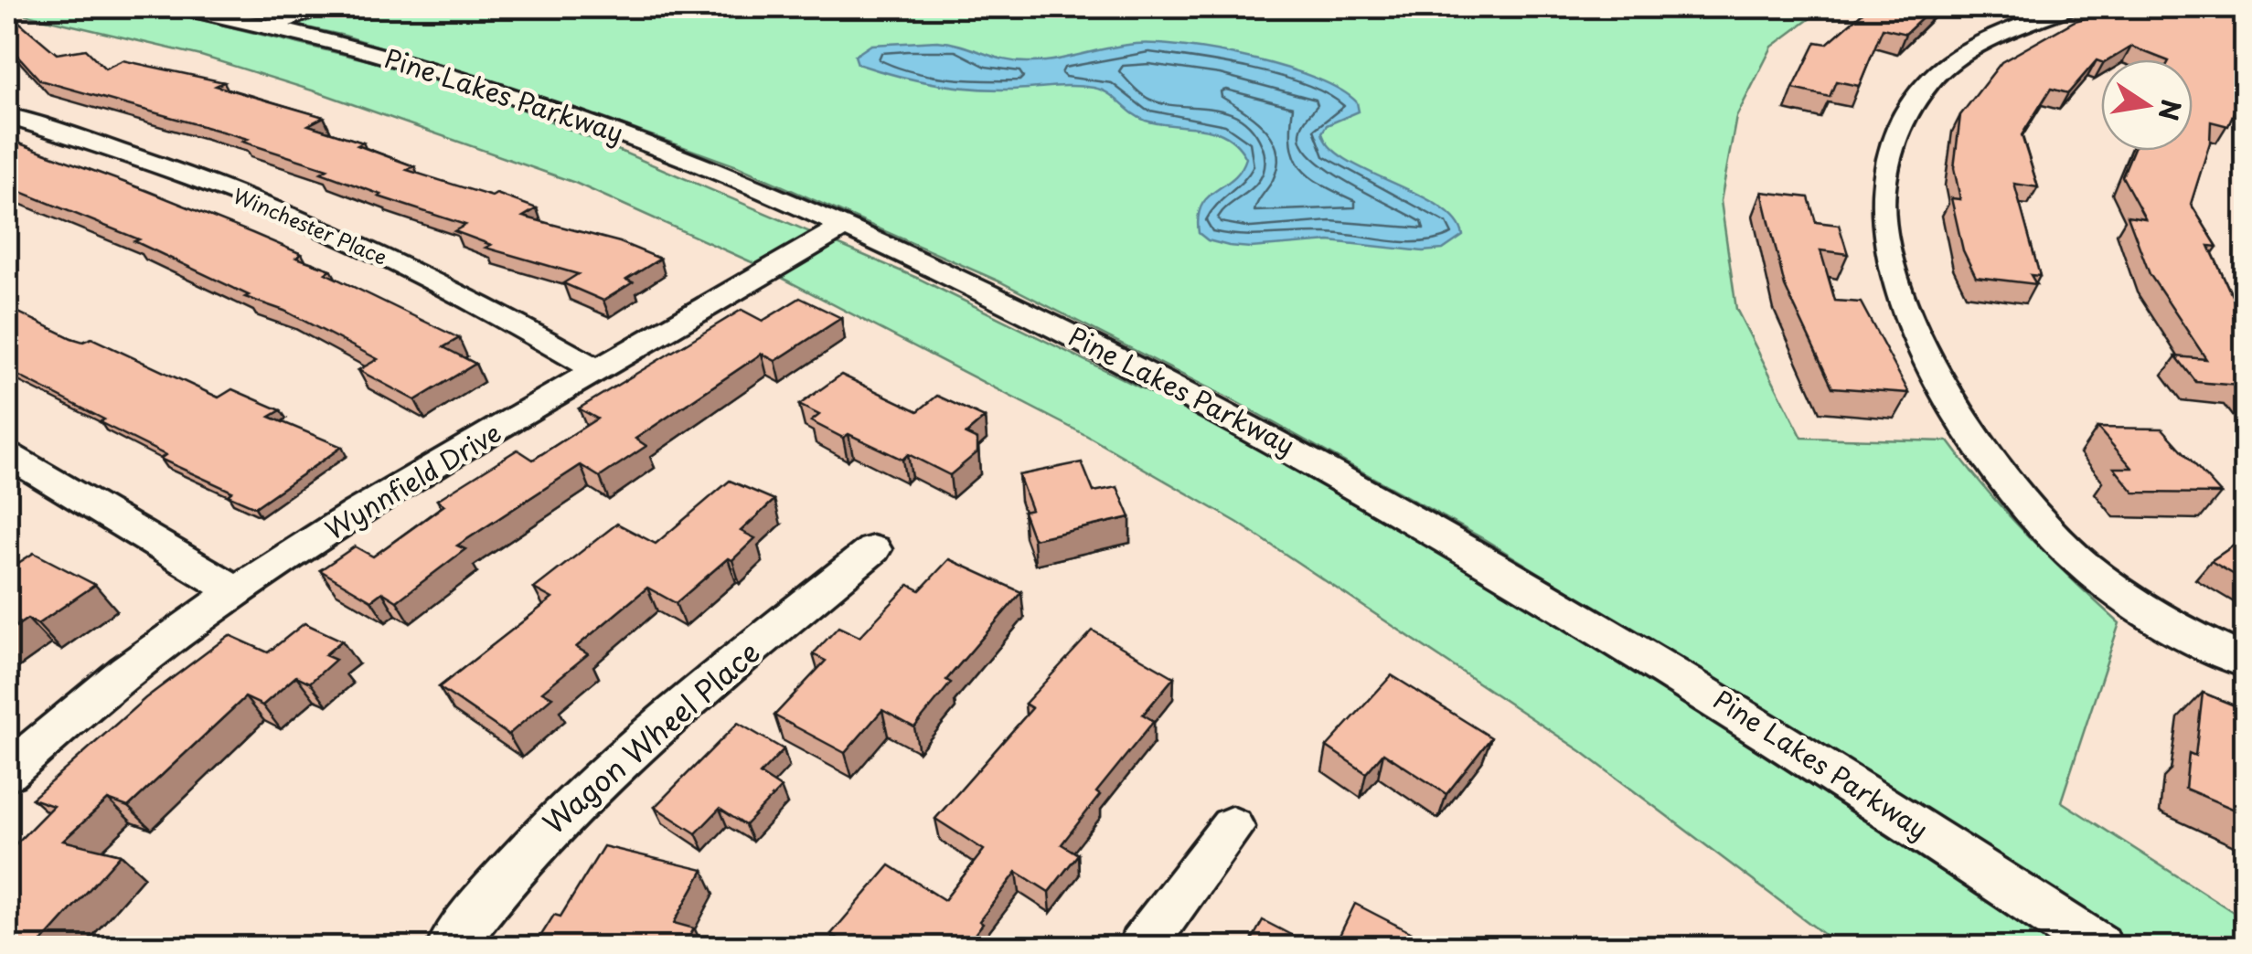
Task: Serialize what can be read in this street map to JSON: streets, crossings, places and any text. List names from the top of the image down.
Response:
{
  "streets": {
    "street": [
      "Pine Lakes Parkway",
      "Winchester Place",
      "Wynnfield Drive",
      "Wagon Wheel Place"
    ]
  },
  "crossings": [
    ["Pine Lakes Parkway", "Wynnfield Drive"],
    ["Winchester Place", "Wynnfield Drive"]
  ],
  "north": "right"
}
